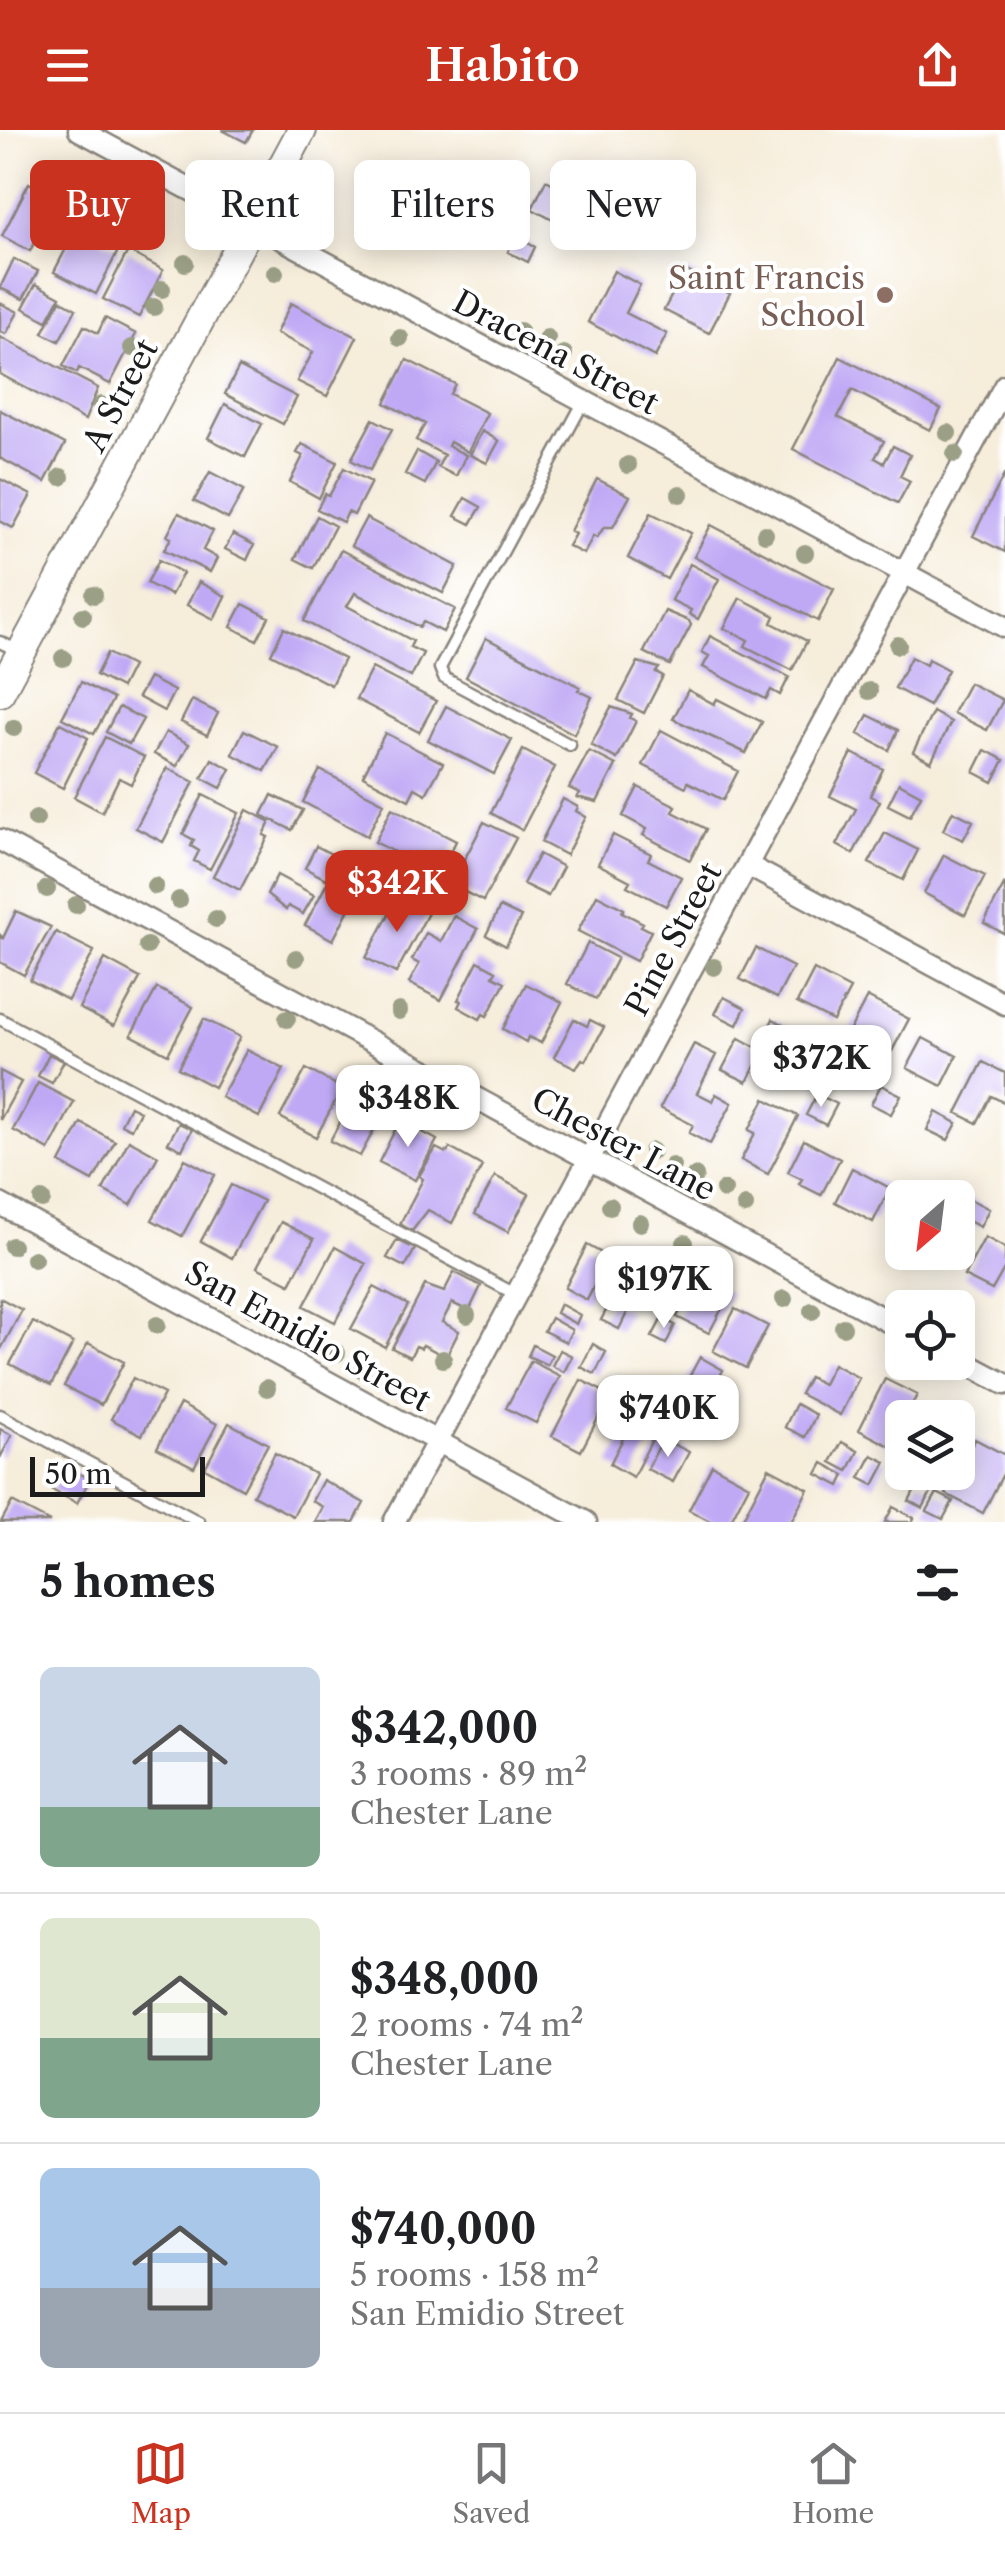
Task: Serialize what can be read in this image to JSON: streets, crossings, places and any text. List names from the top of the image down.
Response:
{
  "streets": {
    "street": [
      "Dracena Street",
      "A Street",
      "Pine Street",
      "Chester Lane",
      "San Emidio Street"
    ]
  },
  "crossings": [
    ["Dracena Street", "Pine Street"],
    ["Pine Street", "Chester Lane"],
    ["Pine Street", "San Emidio Street"]
  ],
  "places": ["Saint Francis School"],
  "scale_bar": "50 m",
  "north": "bottom left",
  "page": {
    "header": "Habito",
    "chip": [
      "Buy",
      "Rent",
      "Filters",
      "New"
    ],
    "price": [
      "$342K",
      "$372K",
      "$348K",
      "$197K",
      "$740K"
    ],
    "scale": "50 m",
    "heading": "5 homes",
    "list": [
      {
        "name": "$342,000",
        "note": "3 rooms · 89 m² · Chester Lane"
      },
      {
        "name": "$348,000",
        "note": "2 rooms · 74 m² · Chester Lane"
      },
      {
        "name": "$740,000",
        "note": "5 rooms · 158 m² · San Emidio Street"
      }
    ],
    "tabs": ["Map", "Saved", "Home"]
  }
}
